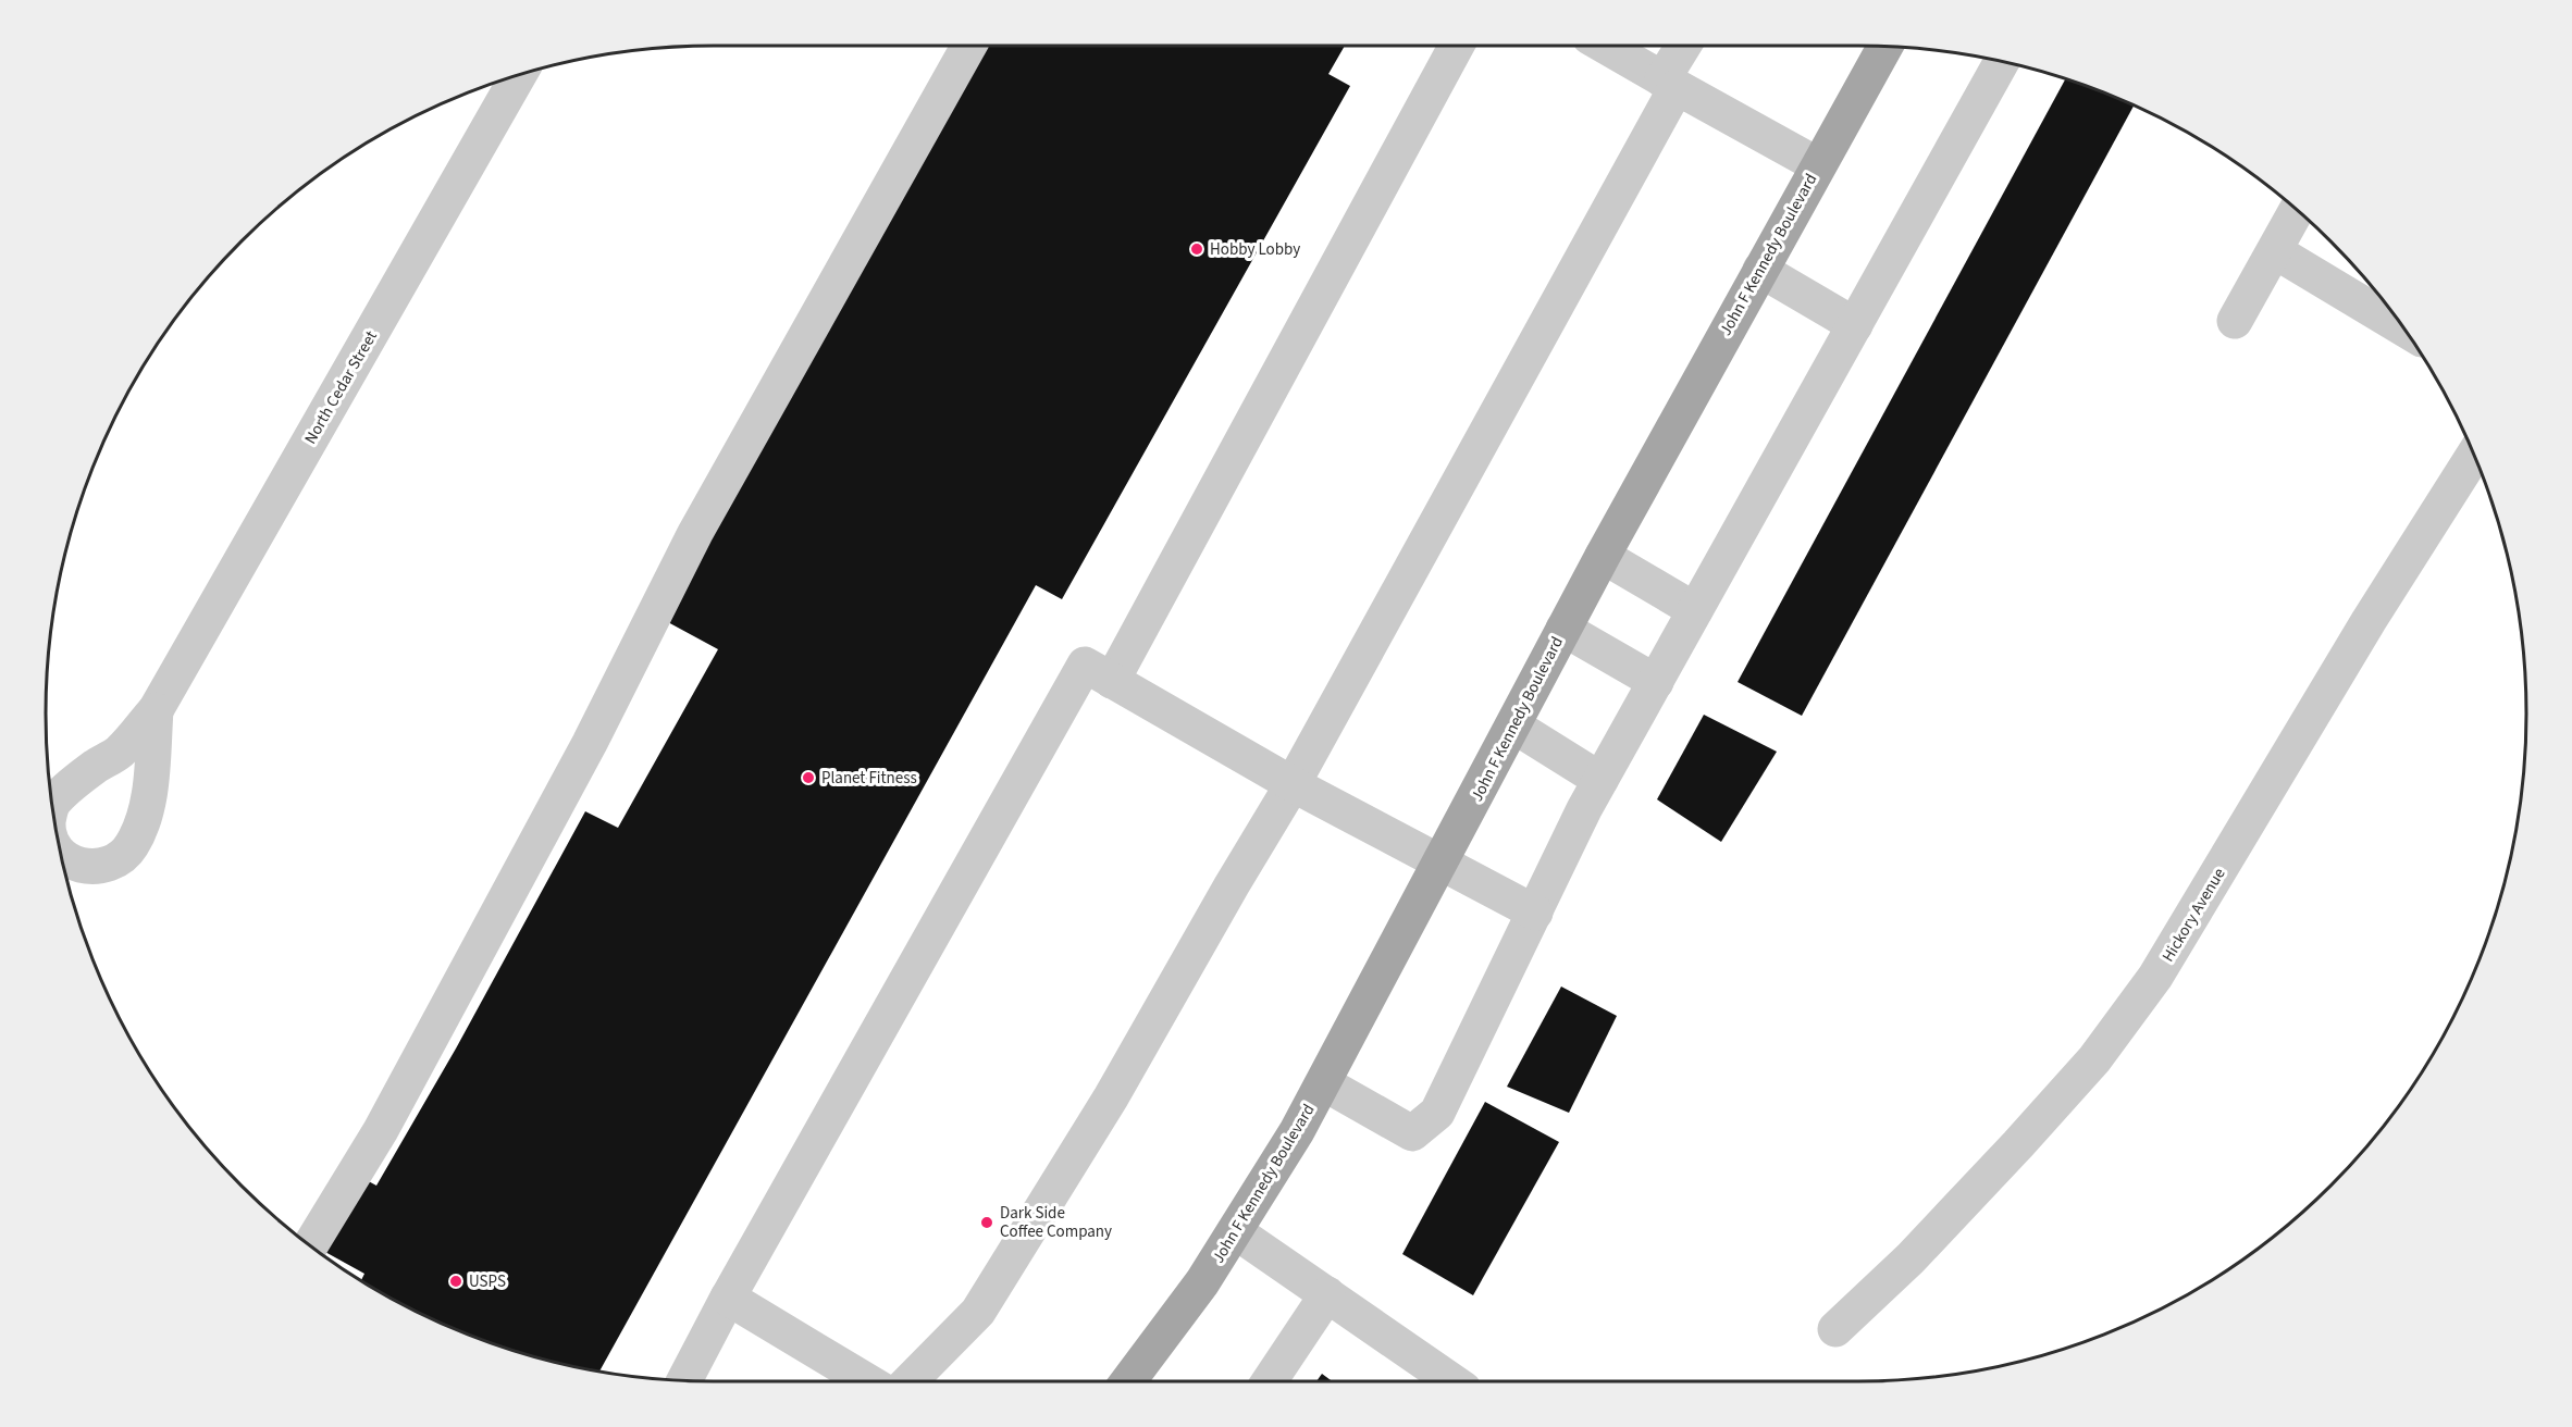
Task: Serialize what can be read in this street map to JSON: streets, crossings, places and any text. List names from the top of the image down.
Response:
{
  "streets": {
    "main road": ["John F Kennedy Boulevard"],
    "street": ["North Cedar Street", "Hickory Avenue"]
  },
  "places": [
    "Hobby Lobby",
    "Planet Fitness",
    "Dark Side Coffee Company",
    "USPS"
  ]
}
